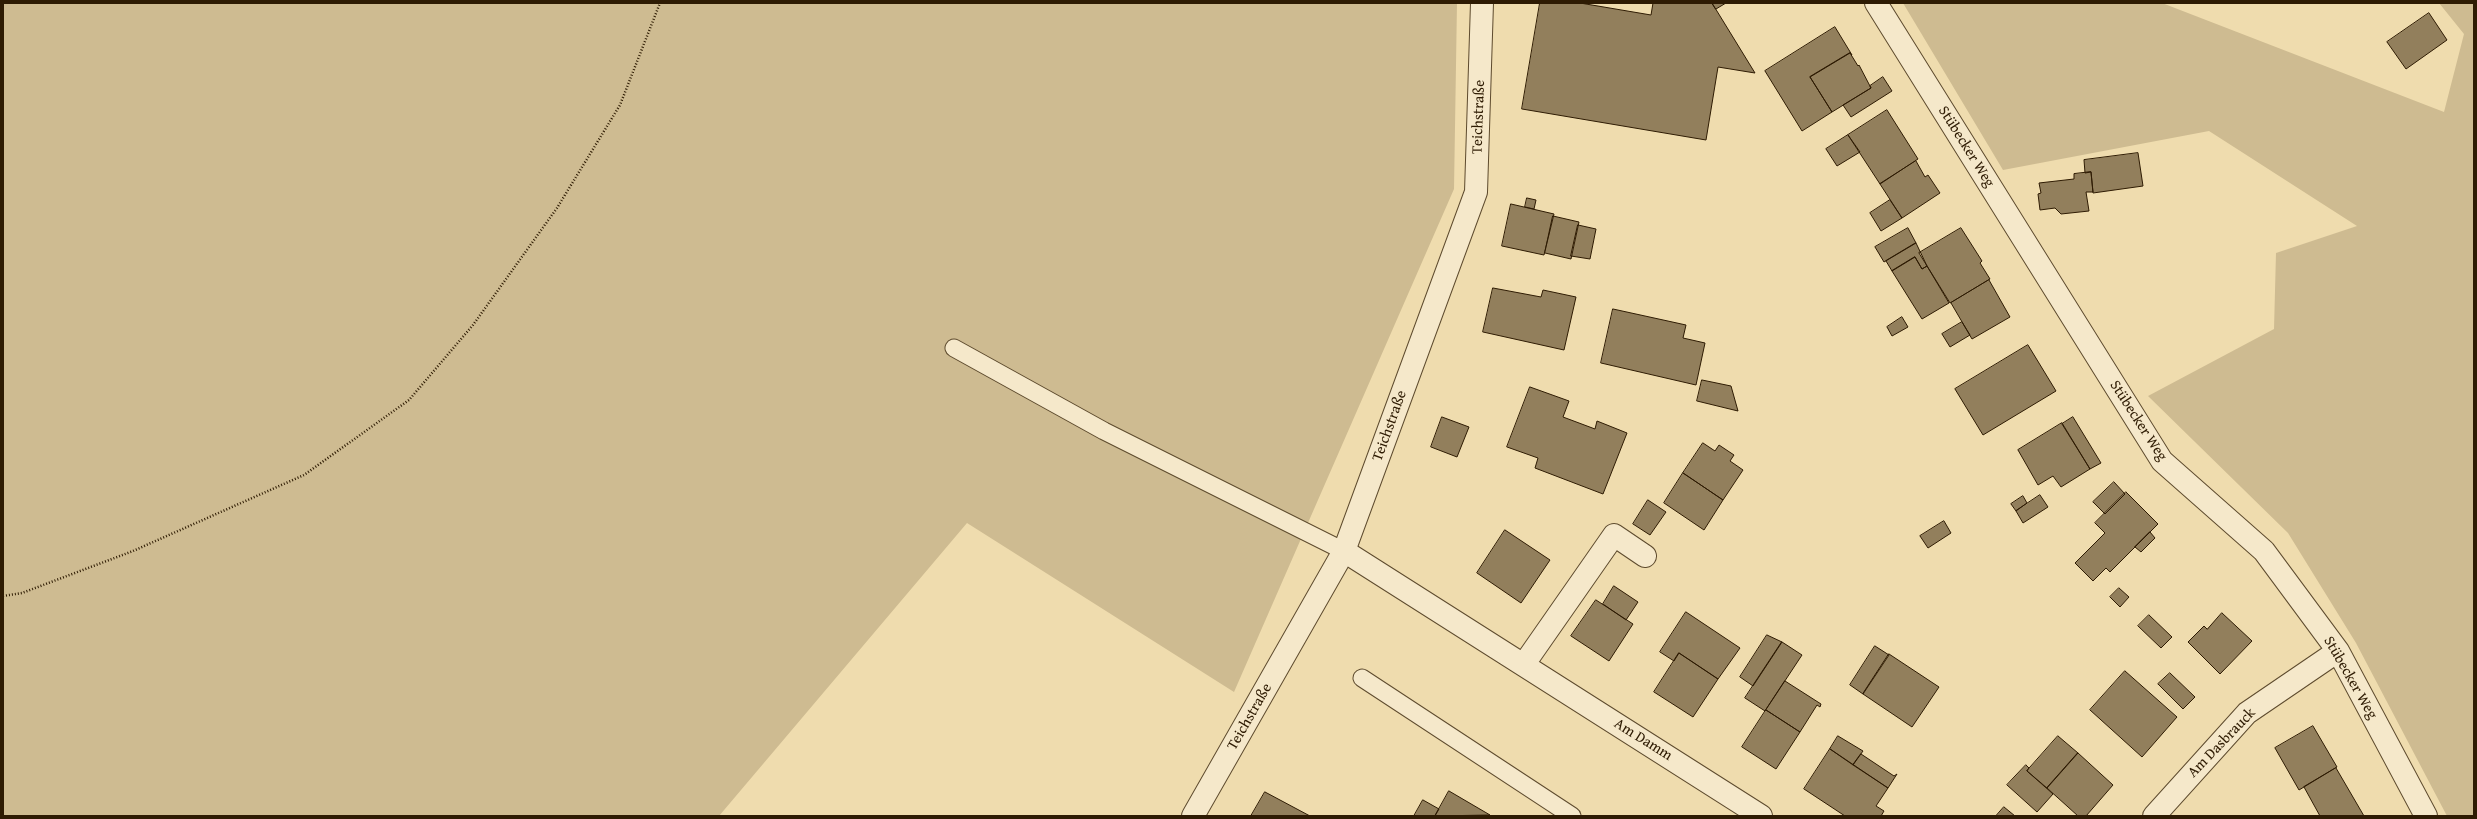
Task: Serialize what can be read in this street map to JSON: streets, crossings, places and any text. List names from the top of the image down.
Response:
{
  "streets": {
    "street": [
      "Teichstraße",
      "Stübecker Weg",
      "Am Damm",
      "Am Dasbrauck"
    ]
  },
  "crossings": [
    ["Teichstraße", "Am Damm"],
    ["Stübecker Weg", "Am Dasbrauck"]
  ]
}
